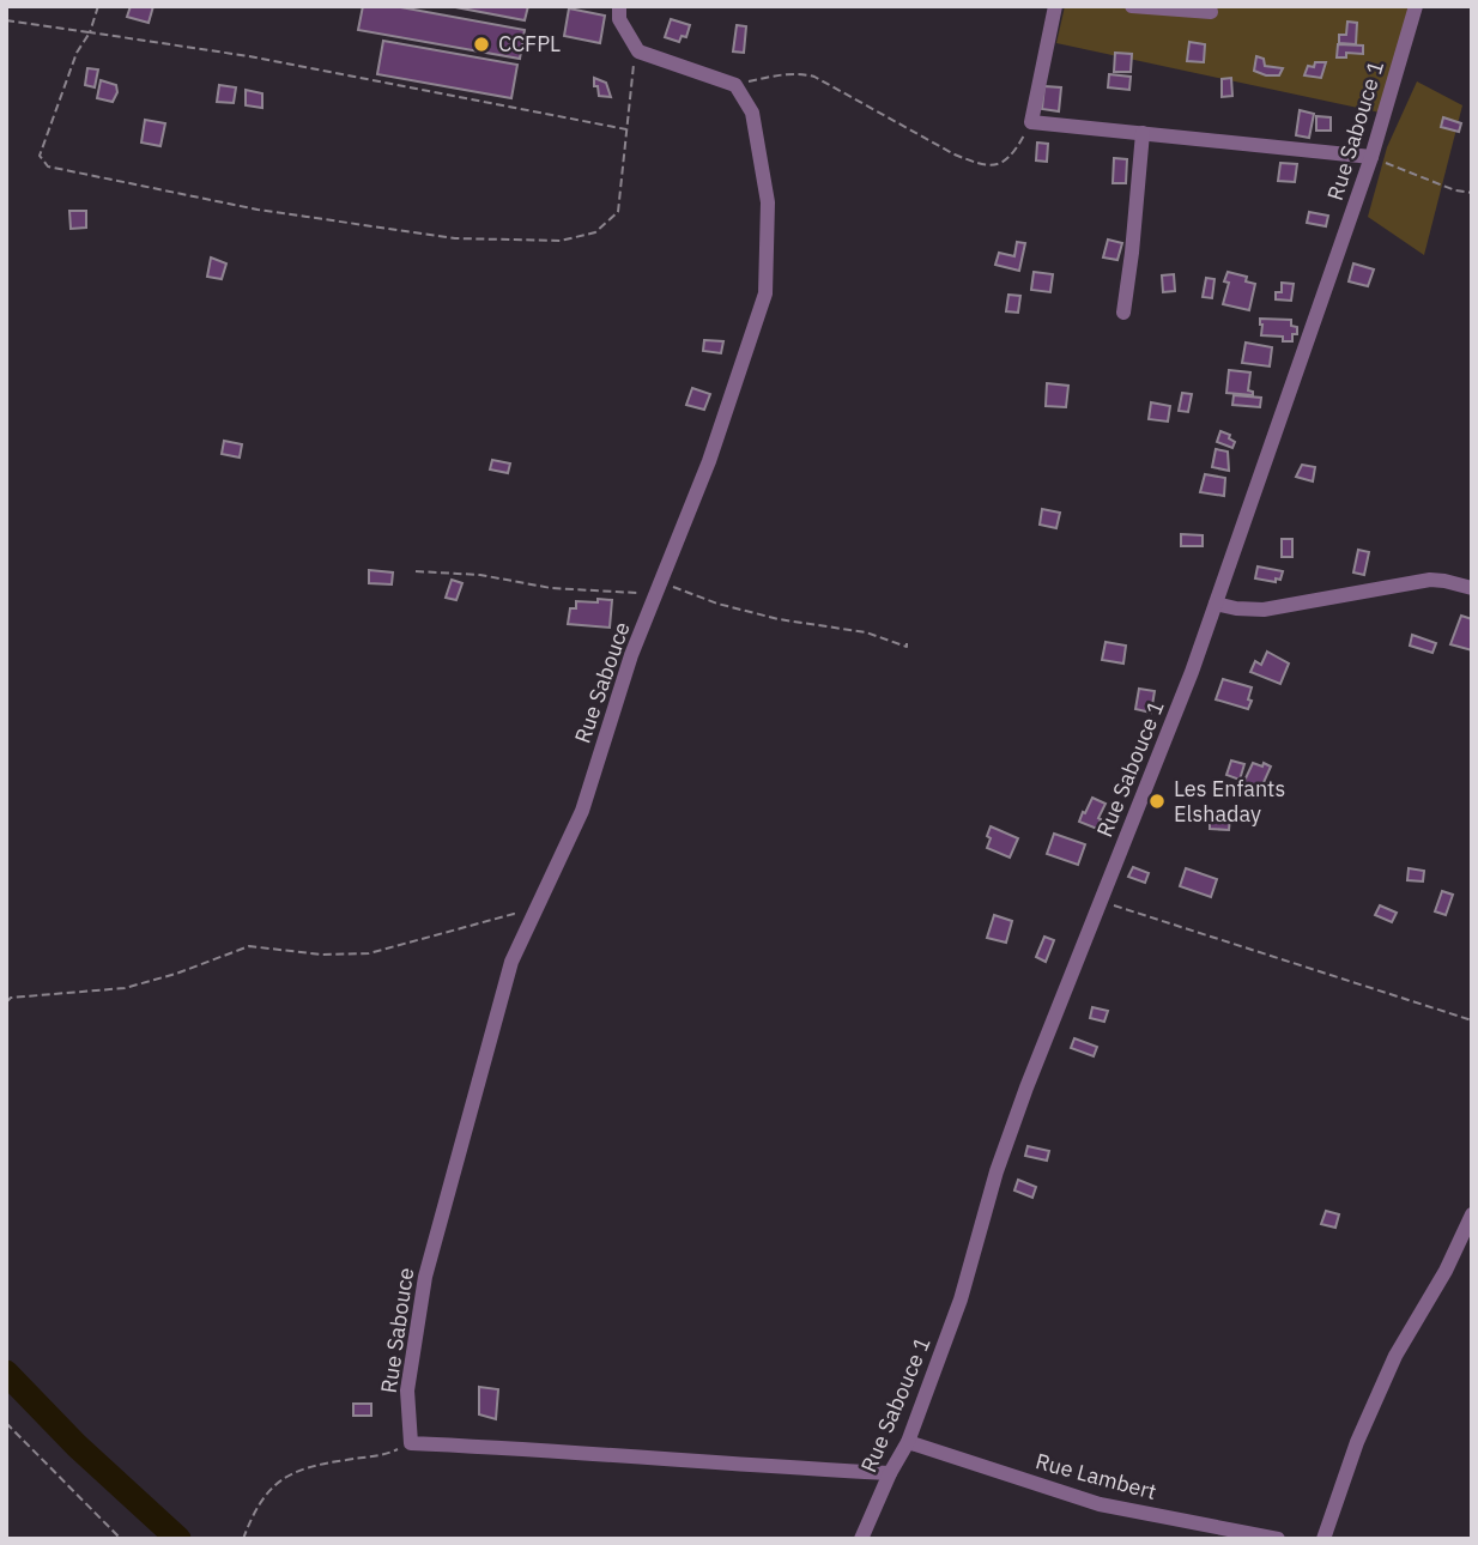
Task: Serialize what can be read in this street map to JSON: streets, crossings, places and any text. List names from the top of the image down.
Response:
{
  "streets": {
    "street": ["Rue Sabouce 1", "Rue Sabouce", "Rue Lambert"]
  },
  "crossings": [
    ["Rue Sabouce 1", "Rue Lambert"]
  ],
  "places": ["CCFPL", "Les Enfants Elshaday"]
}
